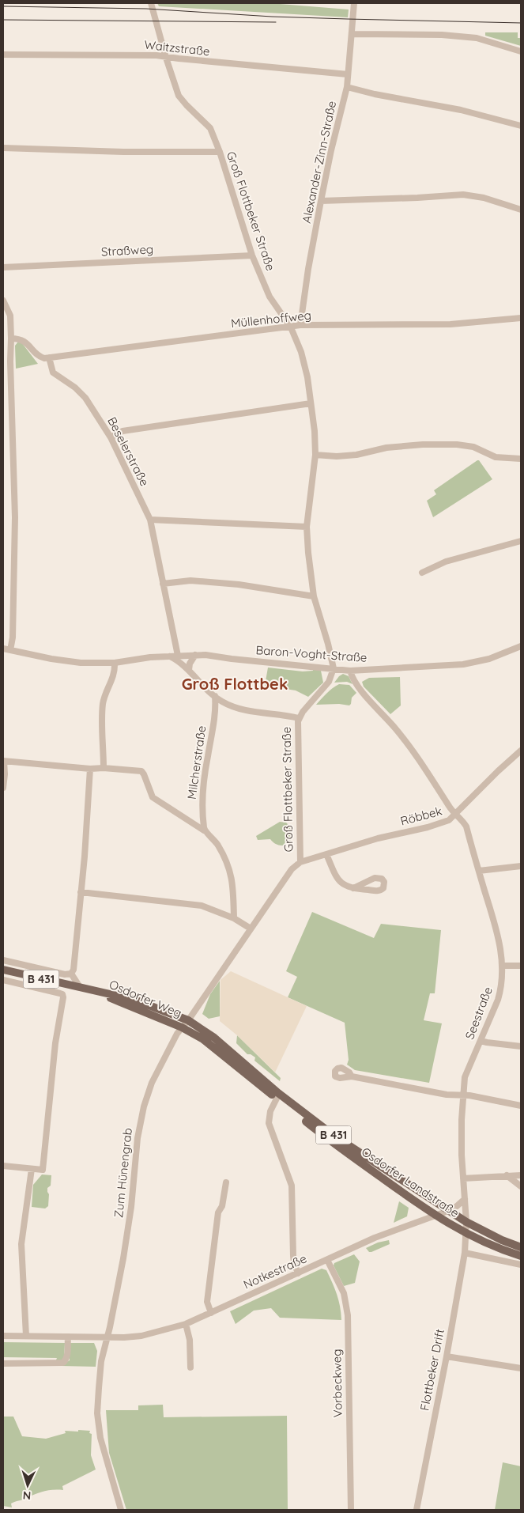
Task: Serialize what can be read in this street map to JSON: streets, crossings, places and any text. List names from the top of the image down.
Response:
{
  "streets": {
    "main road": ["B 431", "Osdorfer Weg", "Osdorfer Landstraße"],
    "street": [
      "Waitzstraße",
      "Alexander-Zinn-Straße",
      "Groß Flottbeker Straße",
      "Straßweg",
      "Müllenhoffweg",
      "Beselerstraße",
      "Baron-Voght-Straße",
      "Milcherstraße",
      "Röbbek",
      "Seestraße",
      "Zum Hünengrab",
      "Notkestraße",
      "Flottbeker Drift",
      "Vorbeckweg"
    ]
  },
  "crossings": [
    ["Waitzstraße", "Alexander-Zinn-Straße"],
    ["Waitzstraße", "Groß Flottbeker Straße"],
    ["Alexander-Zinn-Straße", "Müllenhoffweg"],
    ["Groß Flottbeker Straße", "Straßweg"],
    ["Groß Flottbeker Straße", "Müllenhoffweg"],
    ["Groß Flottbeker Straße", "Baron-Voght-Straße"],
    ["Groß Flottbeker Straße", "Röbbek"],
    ["Groß Flottbeker Straße", "Osdorfer Weg"],
    ["Groß Flottbeker Straße", "Zum Hünengrab"],
    ["Groß Flottbeker Straße", "Osdorfer Landstraße"],
    ["Müllenhoffweg", "Beselerstraße"],
    ["Beselerstraße", "Baron-Voght-Straße"],
    ["Baron-Voght-Straße", "Seestraße"],
    ["Röbbek", "Seestraße"],
    ["Osdorfer Weg", "Zum Hünengrab"],
    ["Osdorfer Weg", "Osdorfer Landstraße"],
    ["Seestraße", "Osdorfer Landstraße"],
    ["Seestraße", "Flottbeker Drift"],
    ["Zum Hünengrab", "Osdorfer Landstraße"],
    ["Zum Hünengrab", "Notkestraße"],
    ["Osdorfer Landstraße", "Notkestraße"],
    ["Osdorfer Landstraße", "Flottbeker Drift"],
    ["Notkestraße", "Vorbeckweg"]
  ],
  "districts": ["Groß Flottbek"],
  "north": "bottom"
}
